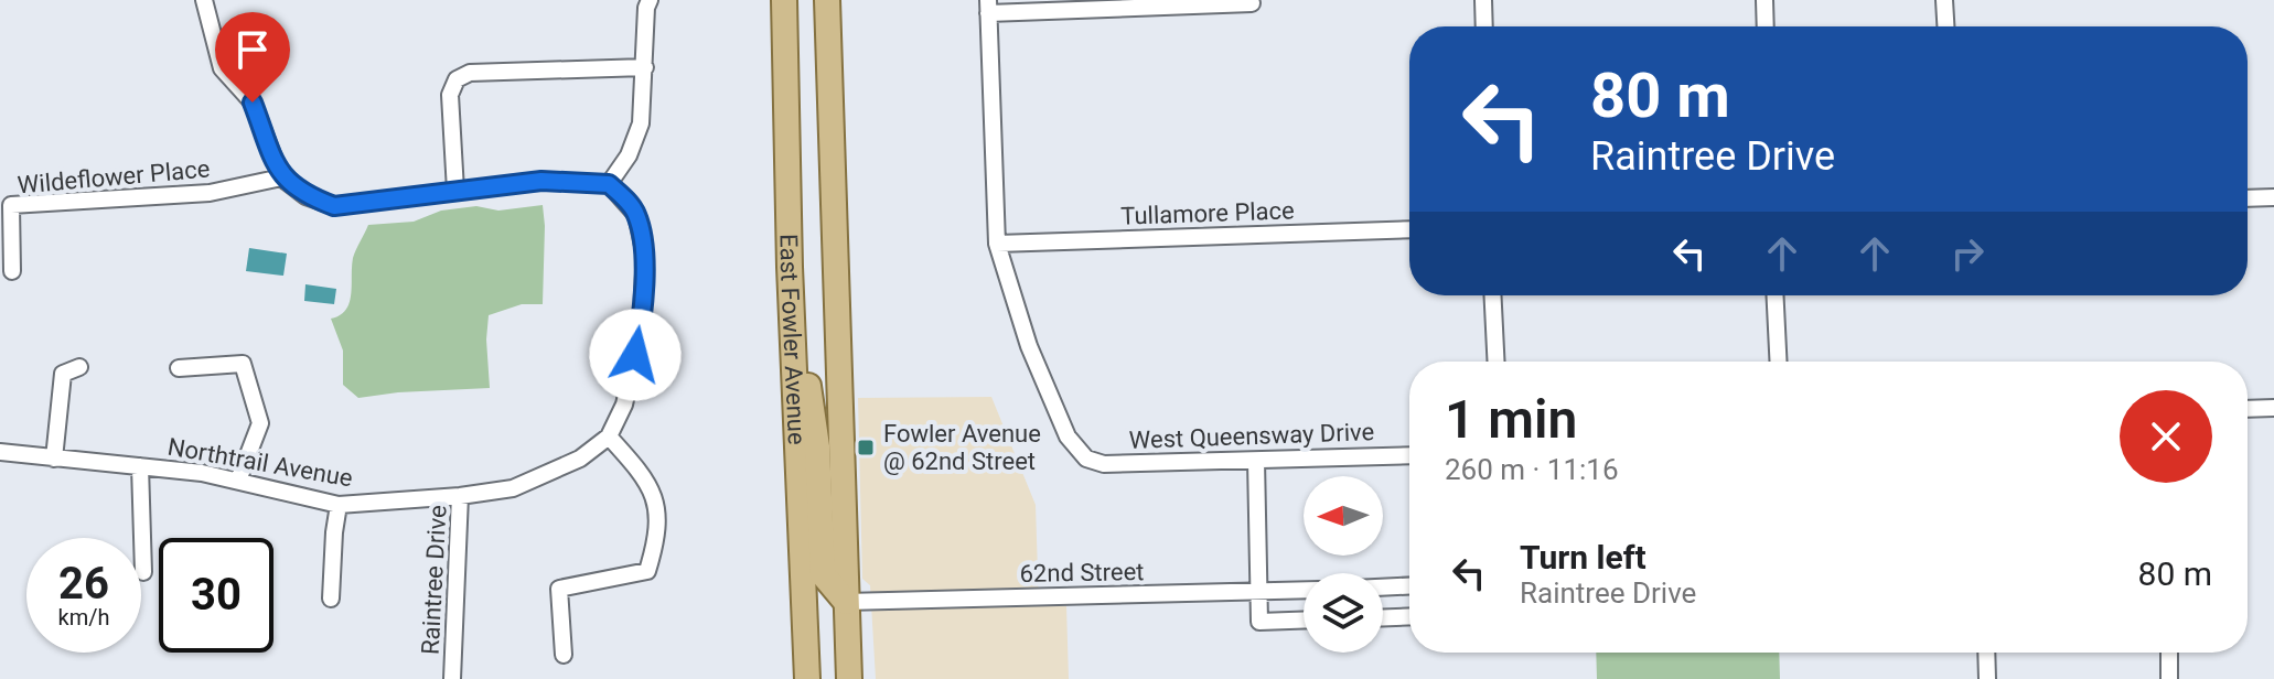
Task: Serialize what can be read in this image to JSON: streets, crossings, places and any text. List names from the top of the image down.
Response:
{
  "streets": {
    "main road": ["East Fowler Avenue"],
    "street": [
      "Wildeflower Place",
      "Tullamore Place",
      "West Queensway Drive",
      "Northtrail Avenue",
      "62nd Street",
      "Raintree Drive"
    ]
  },
  "crossings": [
    ["Tullamore Place", "West Queensway Drive"],
    ["East Fowler Avenue", "62nd Street"],
    ["Northtrail Avenue", "Raintree Drive"]
  ],
  "places": {
    "transit": ["Fowler Avenue @ 62nd Street"]
  },
  "north": "left",
  "page": {
    "turn": ["80 m", "Raintree Drive"],
    "heading": ["1 min", "260 m · 11:16"],
    "list": [
      {
        "name": "Turn left",
        "note": "Raintree Drive",
        "value": "80 m"
      }
    ],
    "speed": "26 km/h",
    "limit": "30"
  }
}
